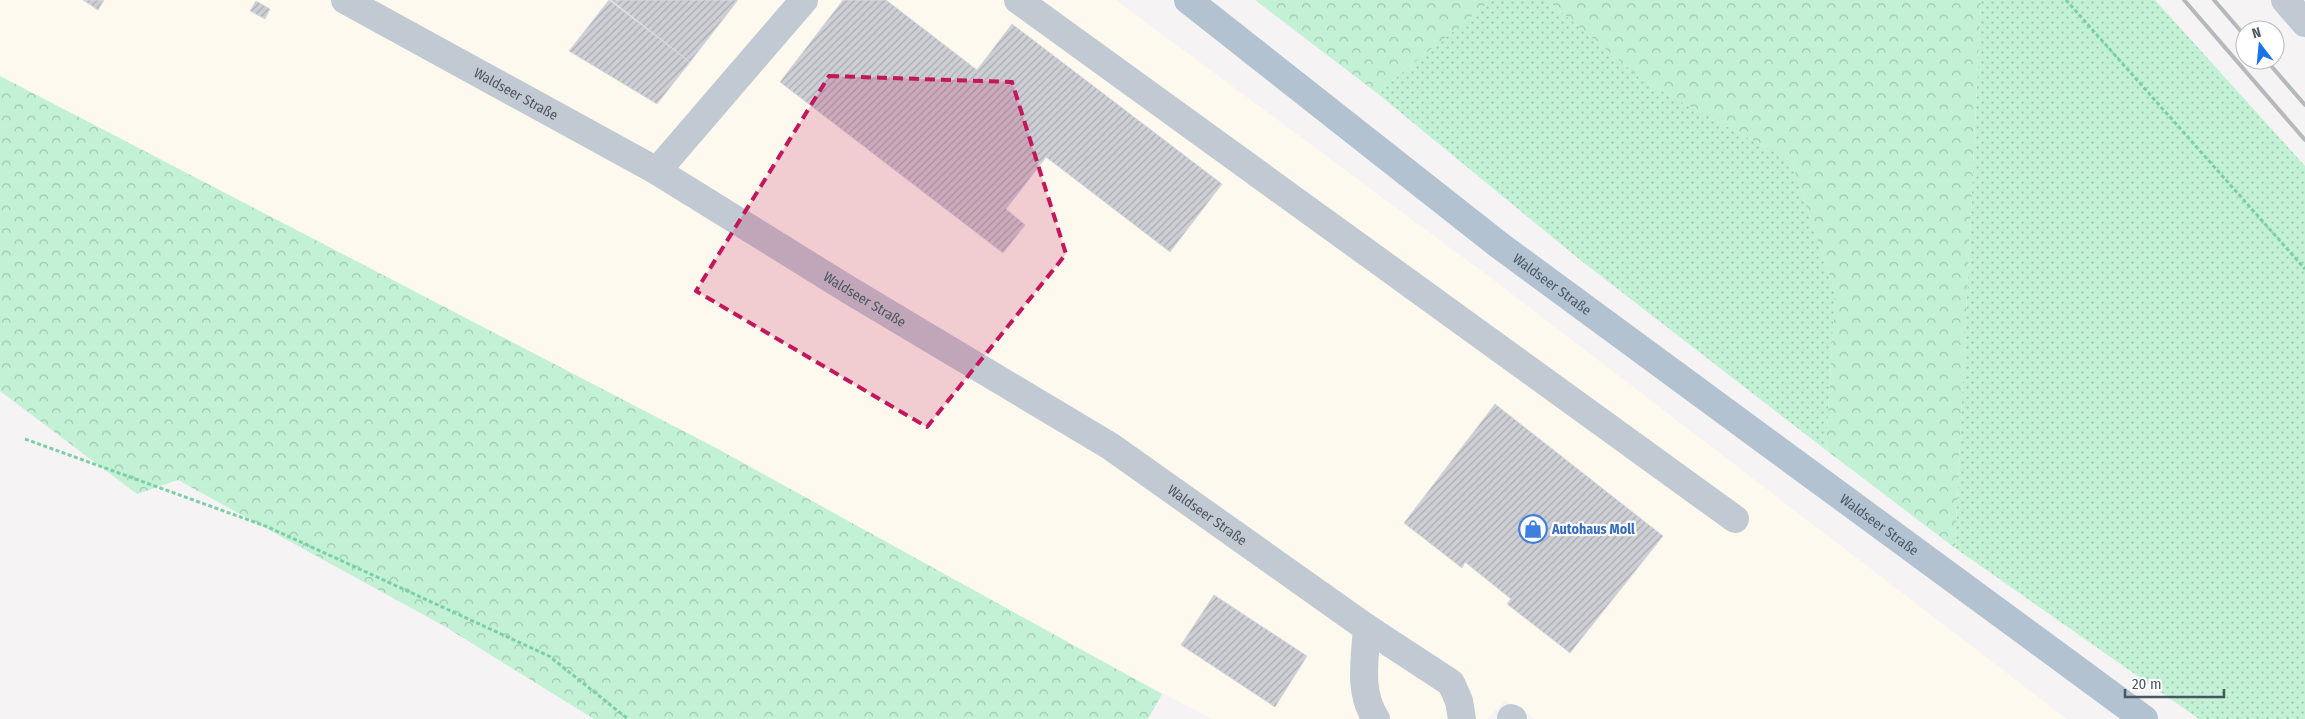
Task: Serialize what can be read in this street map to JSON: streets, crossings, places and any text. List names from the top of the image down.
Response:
{
  "streets": {
    "main road": ["Waldseer Straße"]
  },
  "places": {
    "shop": ["Autohaus Moll"]
  },
  "scale_bar": "20 m",
  "north": "top"
}
